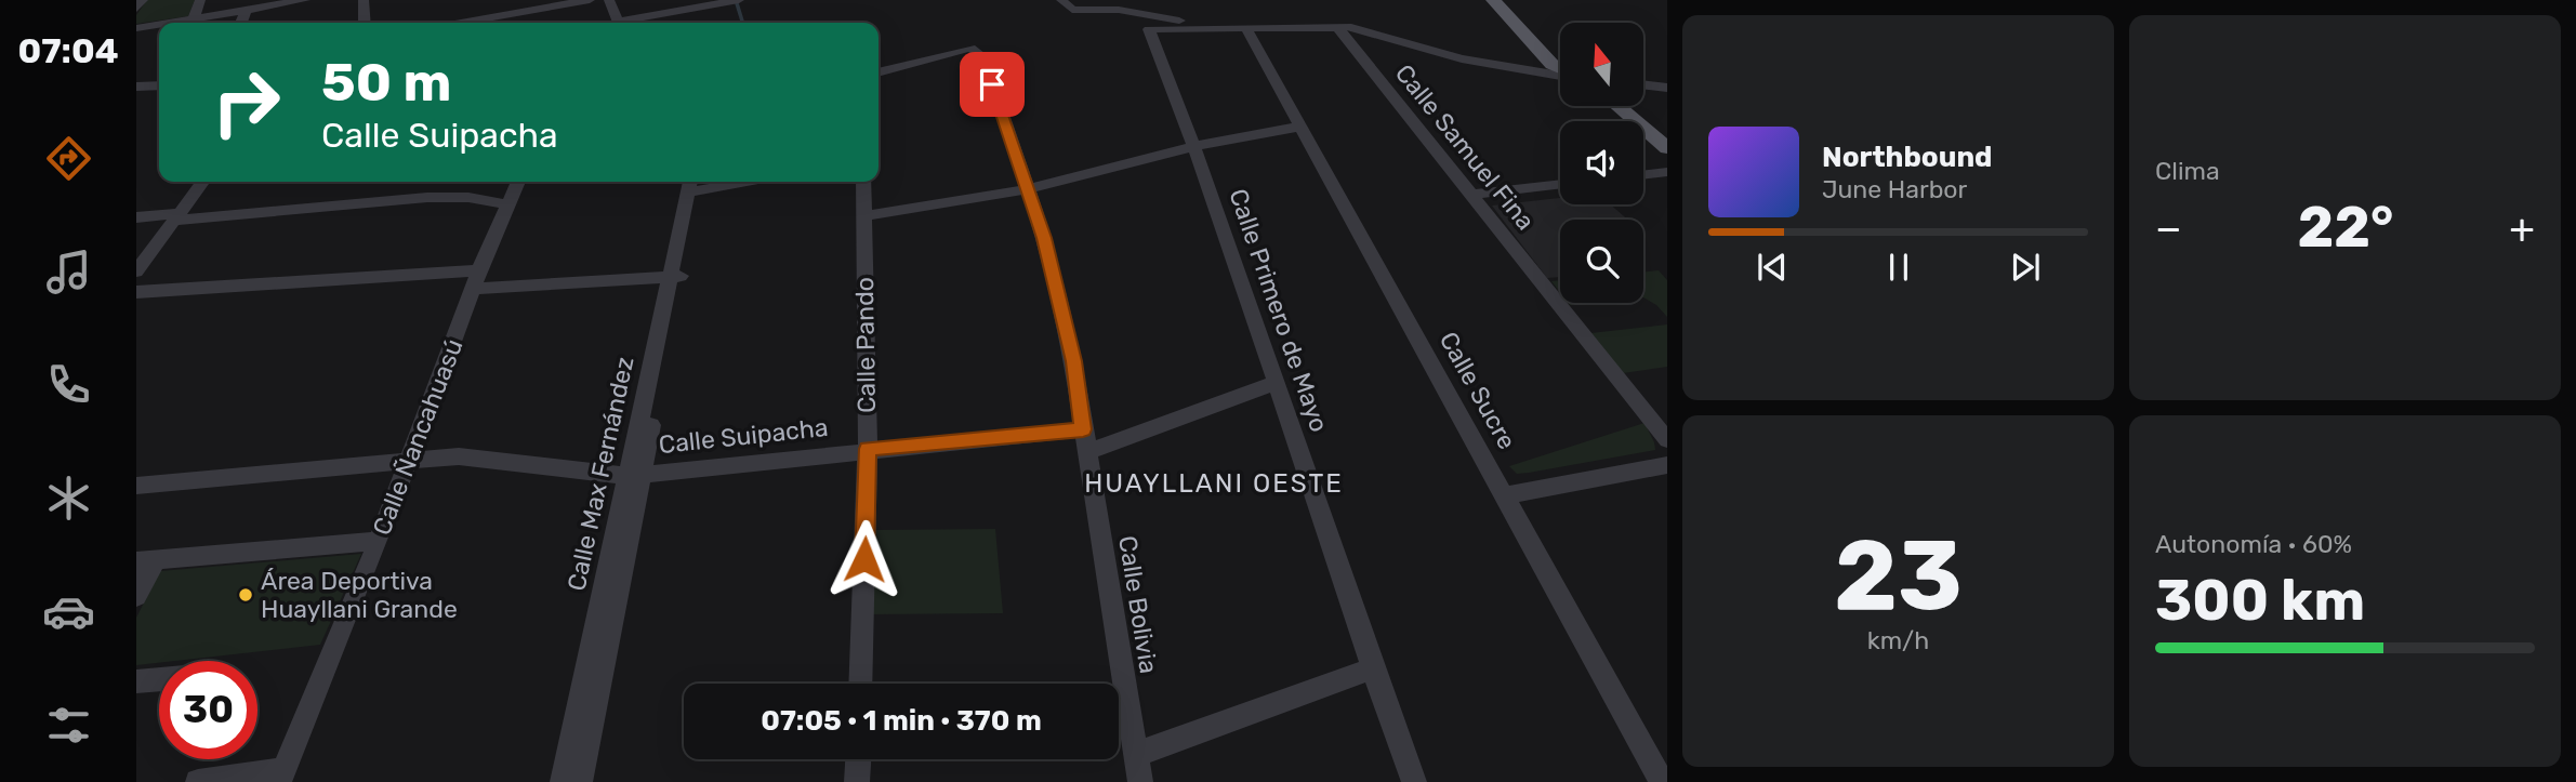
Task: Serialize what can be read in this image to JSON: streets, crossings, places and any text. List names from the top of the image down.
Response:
{
  "streets": {
    "street": [
      "Calle Samuel Fina",
      "Calle Primero de Mayo",
      "Calle Pando",
      "Calle Sucre",
      "Calle Suipacha",
      "Calle Ñancahuasú",
      "Calle Max Fernández",
      "Calle Bolivia"
    ]
  },
  "crossings": [
    ["Calle Pando", "Calle Suipacha"],
    ["Calle Suipacha", "Calle Ñancahuasú"],
    ["Calle Suipacha", "Calle Max Fernández"],
    ["Calle Suipacha", "Calle Bolivia"]
  ],
  "districts": ["HUAYLLANI OESTE"],
  "places": ["Área Deportiva Huayllani Grande"],
  "north": "top",
  "page": {
    "tabs": "07:04",
    "tile": [
      "Clima",
      ["23", "km/h"],
      ["Autonomía · 60%", "300 km"]
    ],
    "turn": ["50 m", "Calle Suipacha"],
    "song": ["Northbound", "June Harbor"],
    "heat": ["−", "22°", "+"],
    "limit": "30",
    "trip": "07:05 · 1 min · 370 m"
  }
}
